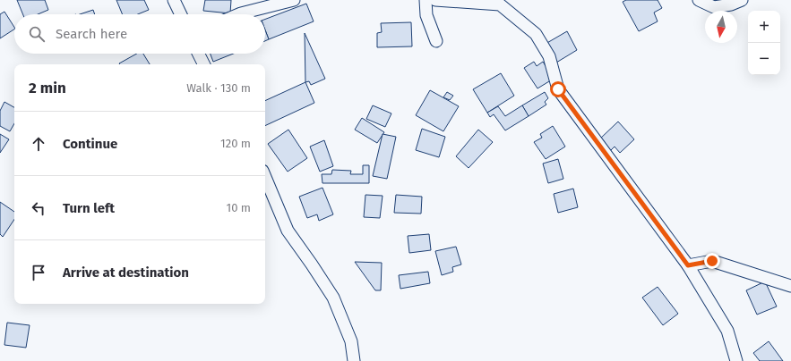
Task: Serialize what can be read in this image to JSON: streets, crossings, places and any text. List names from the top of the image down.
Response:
{
  "north": "bottom",
  "page": {
    "map_buttons": ["+", "−"],
    "search": "Search here",
    "heading": ["2 min", "Walk · 130 m"],
    "list": [
      ["Continue", "120 m"],
      ["Turn left", "10 m"],
      "Arrive at destination"
    ]
  }
}
